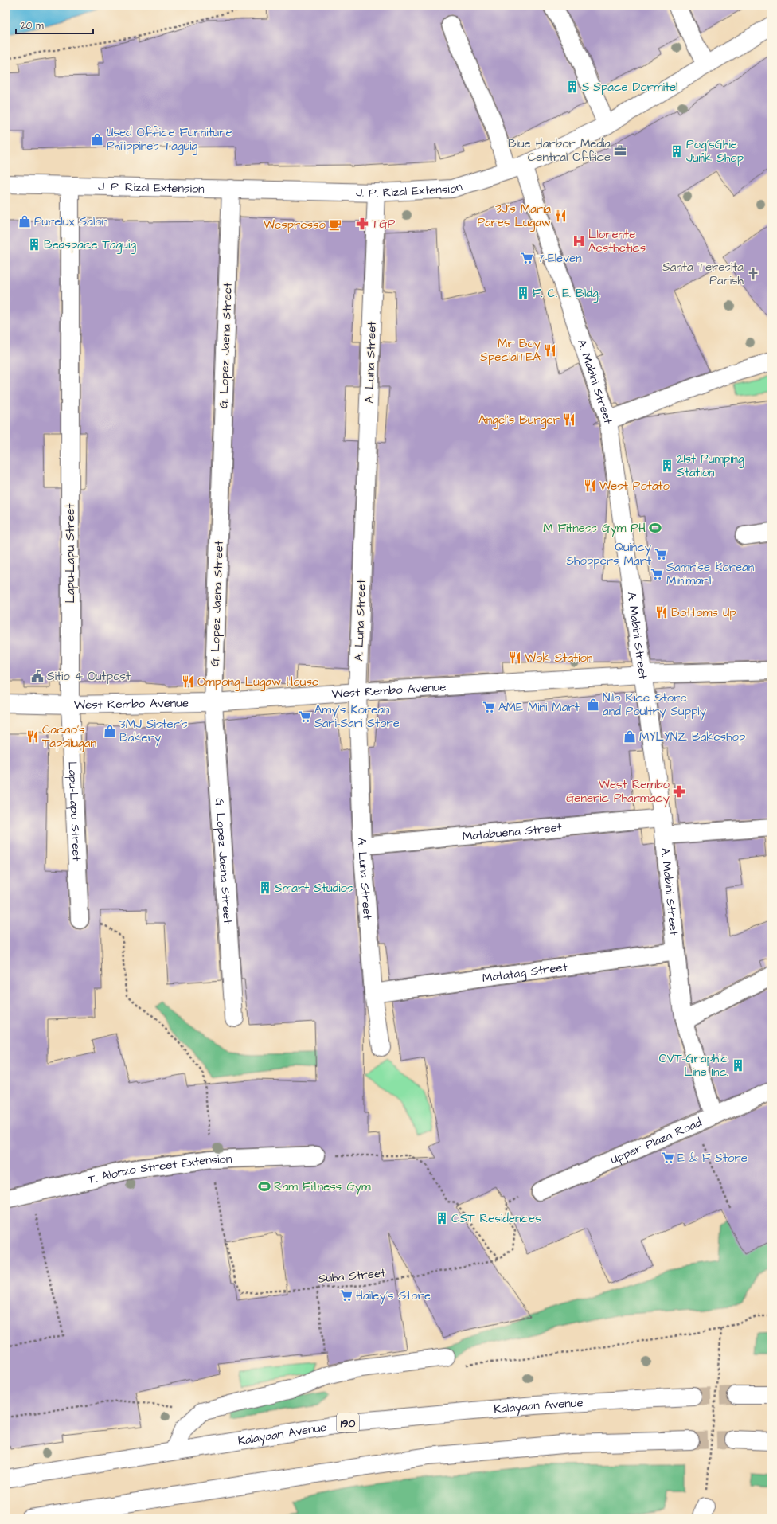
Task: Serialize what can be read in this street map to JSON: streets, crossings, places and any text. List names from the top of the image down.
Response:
{
  "streets": {
    "street": [
      "J. P. Rizal Extension",
      "G. Lopez Jaena Street",
      "A. Luna Street",
      "A. Mabini Street",
      "Lapu-Lapu Street",
      "West Rembo Avenue",
      "Matabuena Street",
      "Matatag Street",
      "Upper Plaza Road",
      "T. Alonzo Street Extension",
      "Kalayaan Avenue",
      "190"
    ],
    "path": ["Suha Street"]
  },
  "crossings": [
    ["J. P. Rizal Extension", "G. Lopez Jaena Street"],
    ["J. P. Rizal Extension", "A. Luna Street"],
    ["J. P. Rizal Extension", "A. Mabini Street"],
    ["J. P. Rizal Extension", "Lapu-Lapu Street"],
    ["G. Lopez Jaena Street", "West Rembo Avenue"],
    ["A. Luna Street", "West Rembo Avenue"],
    ["A. Luna Street", "Matabuena Street"],
    ["A. Luna Street", "Matatag Street"],
    ["A. Mabini Street", "West Rembo Avenue"],
    ["A. Mabini Street", "Matabuena Street"],
    ["A. Mabini Street", "Matatag Street"],
    ["A. Mabini Street", "Upper Plaza Road"],
    ["Lapu-Lapu Street", "West Rembo Avenue"],
    ["Upper Plaza Road", "Suha Street"],
    ["T. Alonzo Street Extension", "Suha Street"]
  ],
  "places": {
    "building": [
      "S-Space Dormitel",
      "Pog'sGhie Junk Shop",
      "Bedspace Taguig",
      "F. C. E. Bldg.",
      "21st Pumping Station",
      "Smart Studios",
      "OVT-Graphic Line Inc.",
      "CST Residences"
    ],
    "shop": [
      "Used Office Furniture Philippines Taguig",
      "Purelux Salon",
      "Nilo Rice Store and Poultry Supply",
      "3MJ Sister's Bakery",
      "MYLYNZ Bakeshop"
    ],
    "office": ["Blue Harbor Media Central Office"],
    "restaurant": [
      "3J's Maria Pares Lugaw",
      "Mr Boy SpecialTEA",
      "Angel's Burger",
      "West Potato",
      "Bottoms Up",
      "Wok Station",
      "Ompong Lugaw House",
      "Cacao's Tapsilugan"
    ],
    "pharmacy": ["TGP", "West Rembo Generic Pharmacy"],
    "cafe": ["Wespresso"],
    "hospital": ["Llorente Aesthetics"],
    "supermarket": [
      "7-Eleven",
      "Quincy Shoppers Mart",
      "Samrise Korean Minimart",
      "AME Mini Mart",
      "Amy's Korean Sari-Sari Store",
      "E & F Store",
      "Hailey's Store"
    ],
    "church": ["Santa Teresita Parish"],
    "sports": ["M Fitness Gym PH", "Ram Fitness Gym"],
    "public building": ["Sitio 4 Outpost"]
  },
  "scale_bar": "20 m"
}
